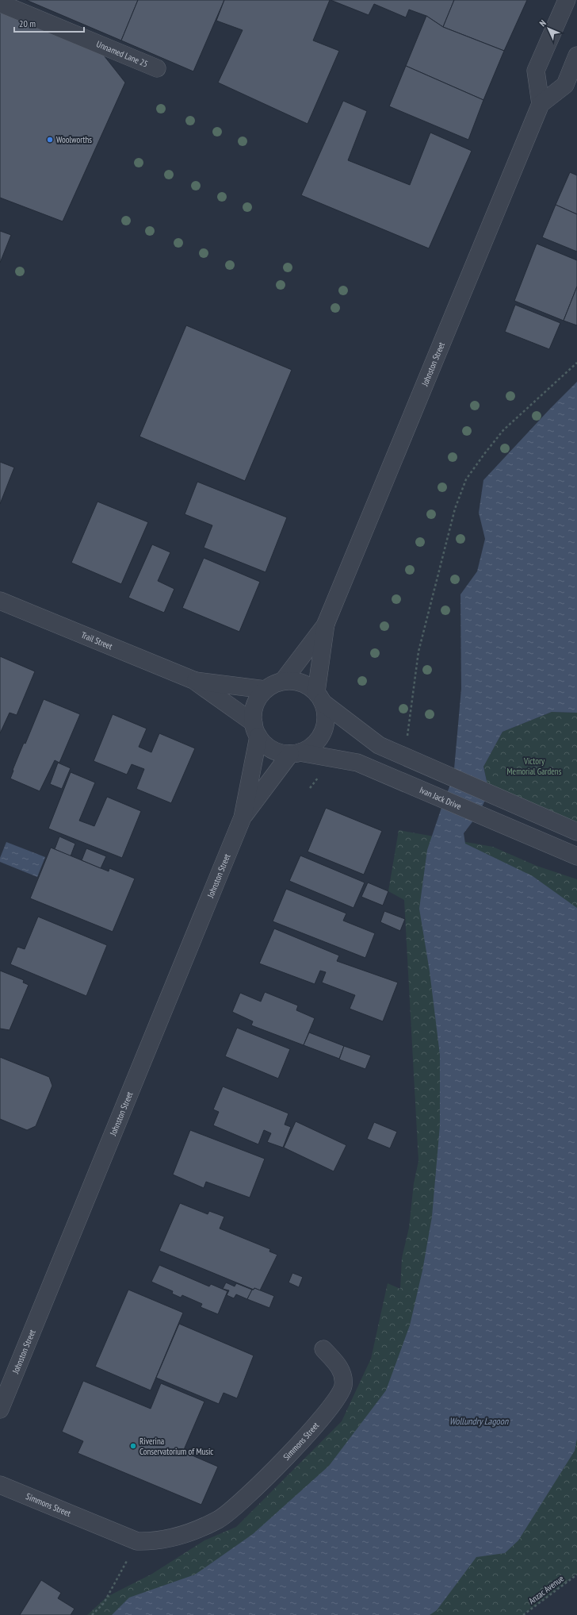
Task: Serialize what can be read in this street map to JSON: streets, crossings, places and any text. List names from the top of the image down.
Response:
{
  "streets": {
    "street": [
      "Unnamed Lane 25",
      "Johnston Street",
      "Trail Street",
      "Ivan Jack Drive",
      "Simmons Street"
    ],
    "path": ["Anzac Avenue"]
  },
  "crossings": [
    ["Johnston Street", "Trail Street"],
    ["Johnston Street", "Ivan Jack Drive"],
    ["Trail Street", "Ivan Jack Drive"]
  ],
  "water": ["Wollundry Lagoon"],
  "parks": ["Victory Memorial Gardens"],
  "places": ["Woolworths", "Riverina Conservatorium of Music"],
  "scale_bar": "20 m",
  "north": "top left"
}
